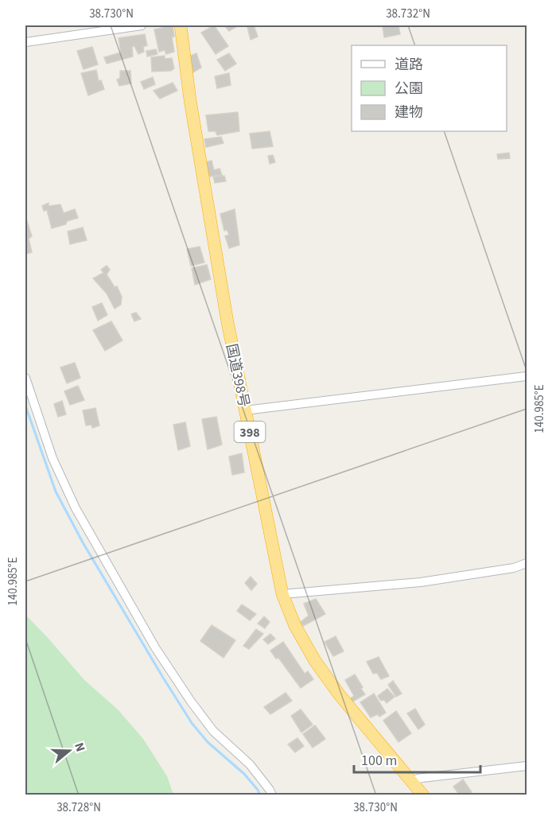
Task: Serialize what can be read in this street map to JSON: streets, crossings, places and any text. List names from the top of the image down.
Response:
{
  "streets": {
    "highway": ["国道398号", "398"]
  },
  "legend": ["道路", "公園", "建物"],
  "scale_bar": "100 m",
  "north": "right",
  "coordinates": [
    "38.730°N",
    "38.732°N",
    "140.985°E",
    "38.728°N"
  ]
}
